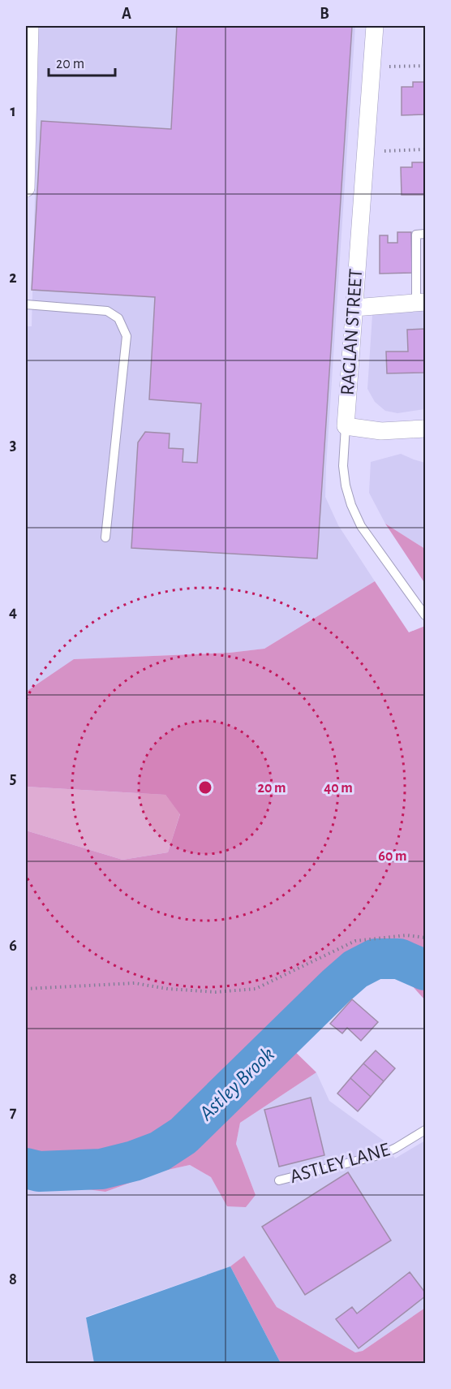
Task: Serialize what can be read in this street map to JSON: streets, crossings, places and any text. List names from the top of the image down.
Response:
{
  "streets": {
    "street": ["RAGLAN STREET"],
    "lane": ["ASTLEY LANE"]
  },
  "water": ["Astley Brook"],
  "scale_bar": "20 m",
  "grid": {
    "columns": ["A", "B"],
    "rows": [
      "1",
      "2",
      "3",
      "4",
      "5",
      "6",
      "7",
      "8"
    ]
  },
  "rings": ["20 m", "40 m", "60 m"]
}
